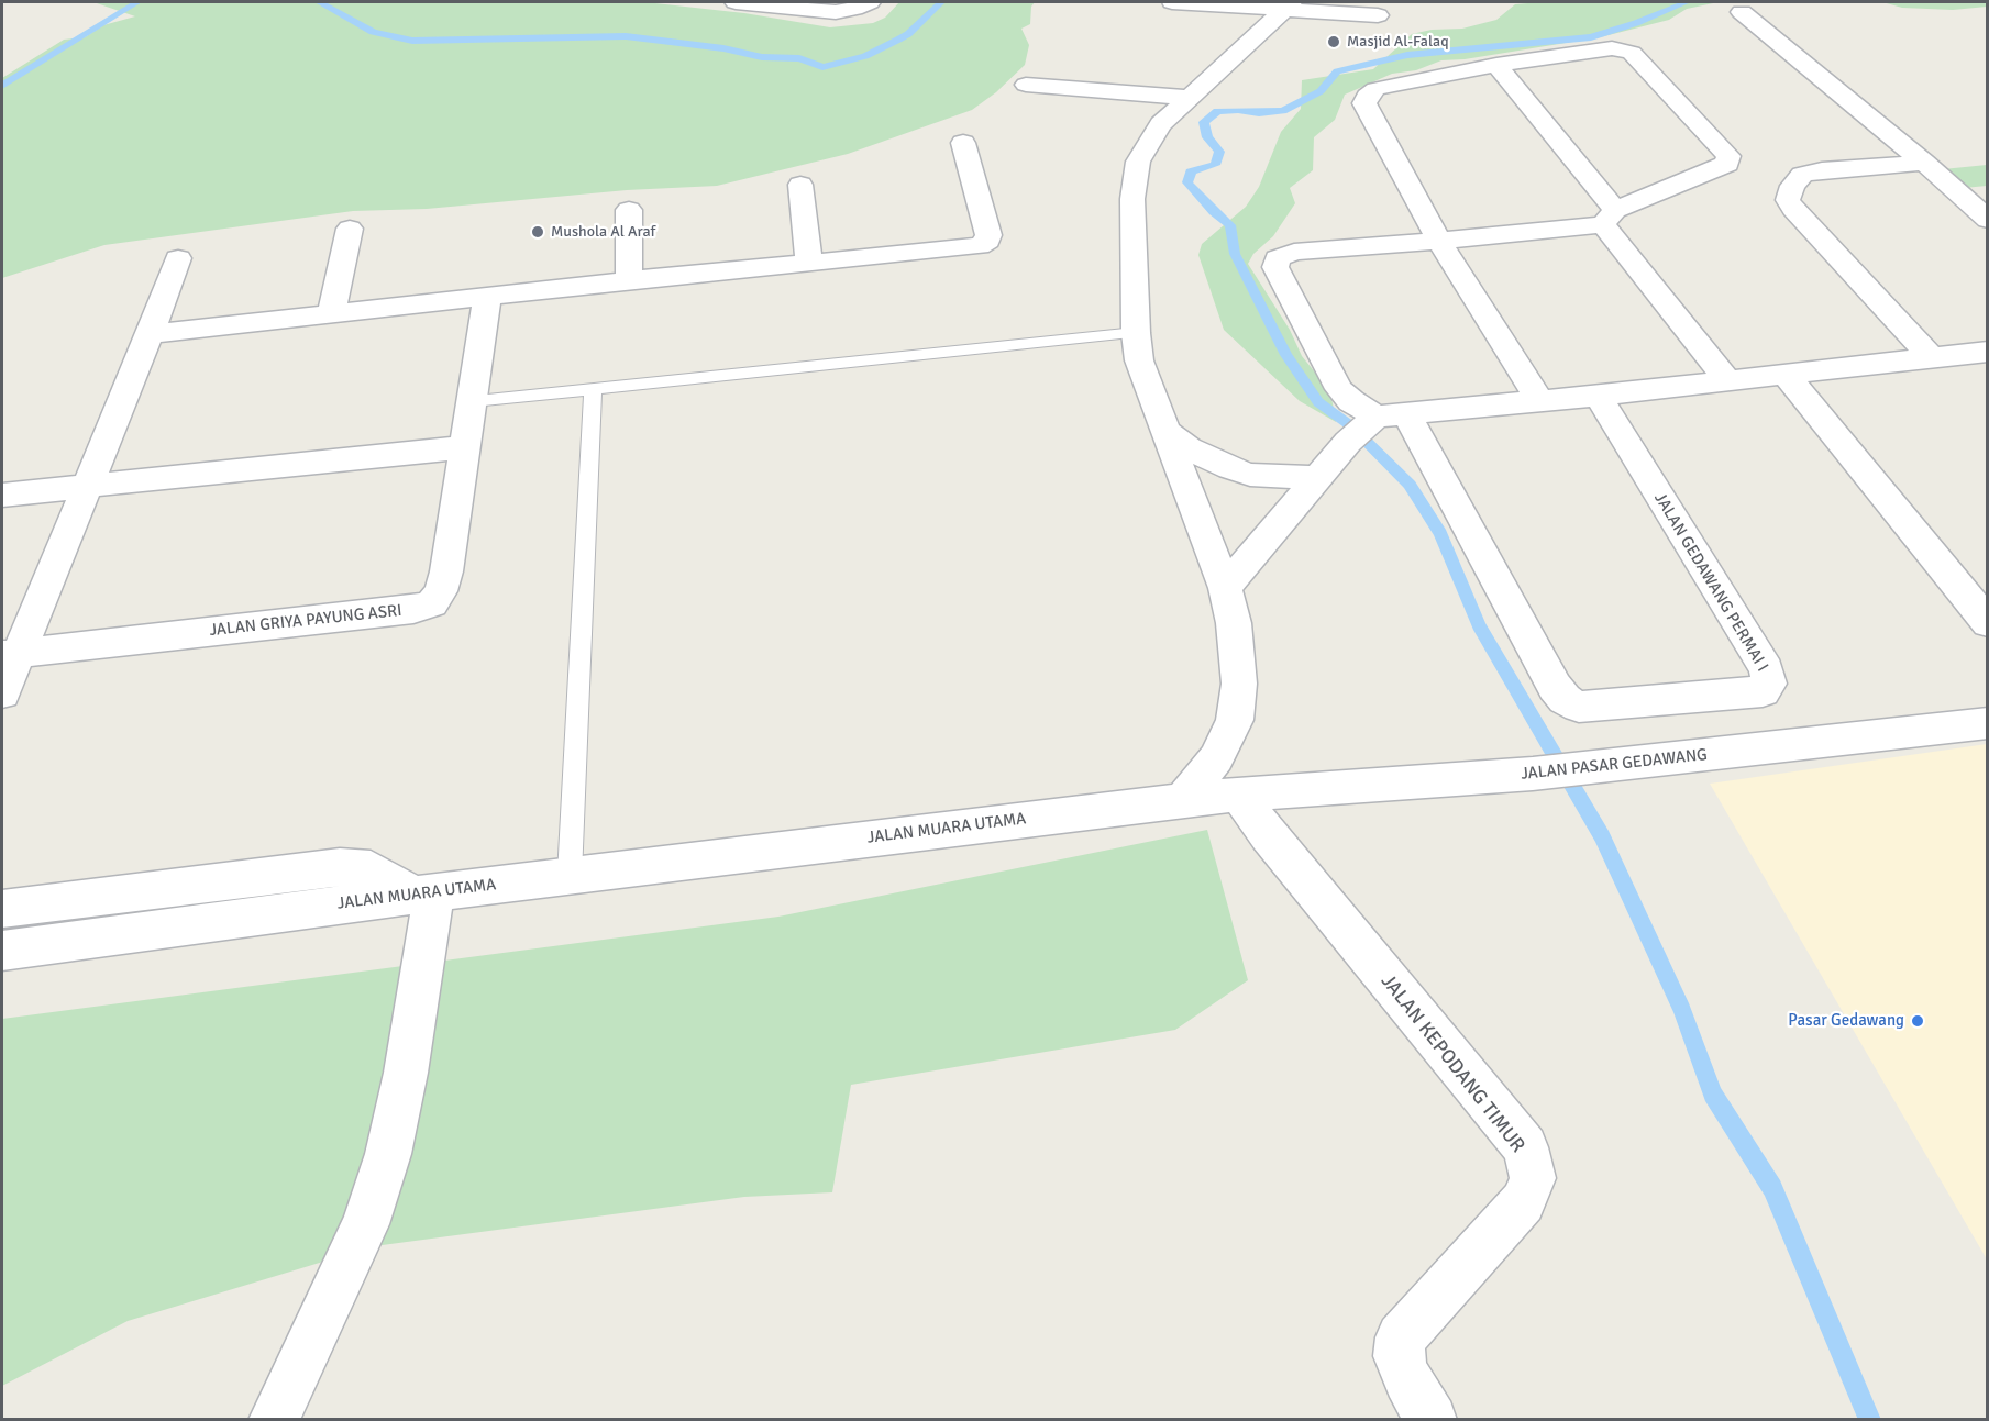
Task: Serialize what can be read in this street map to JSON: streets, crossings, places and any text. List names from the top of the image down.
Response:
{
  "streets": {
    "street": [
      "JALAN GEDAWANG PERMAI I",
      "JALAN GRIYA PAYUNG ASRI",
      "JALAN PASAR GEDAWANG",
      "JALAN MUARA UTAMA",
      "JALAN KEPODANG TIMUR"
    ]
  },
  "crossings": [
    ["JALAN PASAR GEDAWANG", "JALAN KEPODANG TIMUR"]
  ],
  "places": ["Masjid Al-Falaq", "Mushola Al Araf", "Pasar Gedawang"]
}
